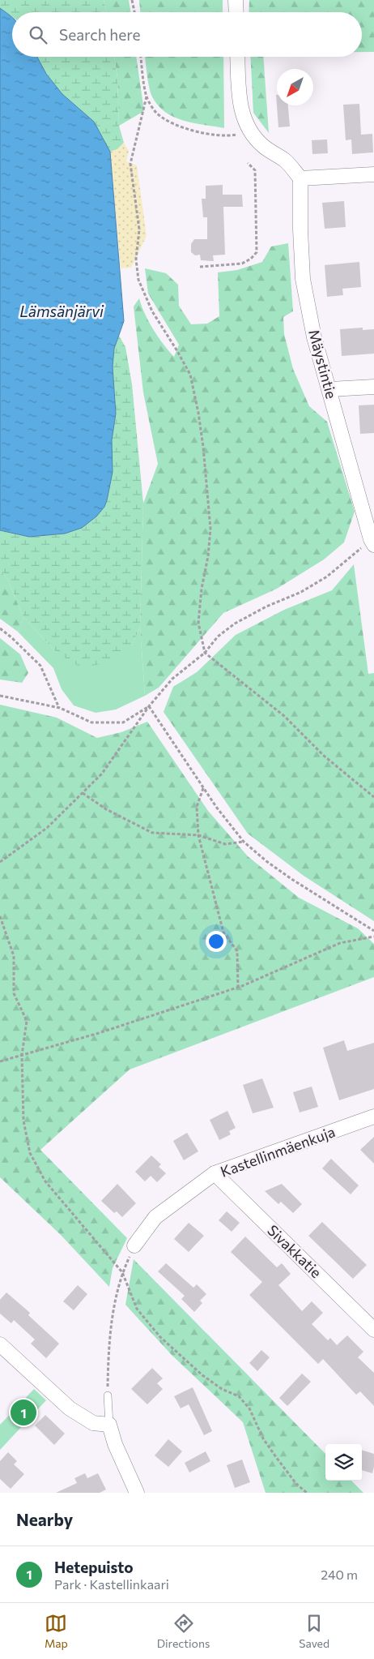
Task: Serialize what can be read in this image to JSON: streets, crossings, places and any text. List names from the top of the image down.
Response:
{
  "streets": {
    "street": ["Mäystintie", "Kastellinmäenkuja", "Sivakkatie"]
  },
  "crossings": [
    ["Kastellinmäenkuja", "Sivakkatie"]
  ],
  "water": ["Lämsänjärvi"],
  "north": "bottom left",
  "page": {
    "search": "Search here",
    "pins": "1",
    "heading": "Nearby",
    "list": [
      {
        "mark": "1",
        "name": "Hetepuisto",
        "note": "Park · Kastellinkaari",
        "value": "240 m"
      }
    ],
    "nav": ["Map", "Directions", "Saved"]
  }
}
